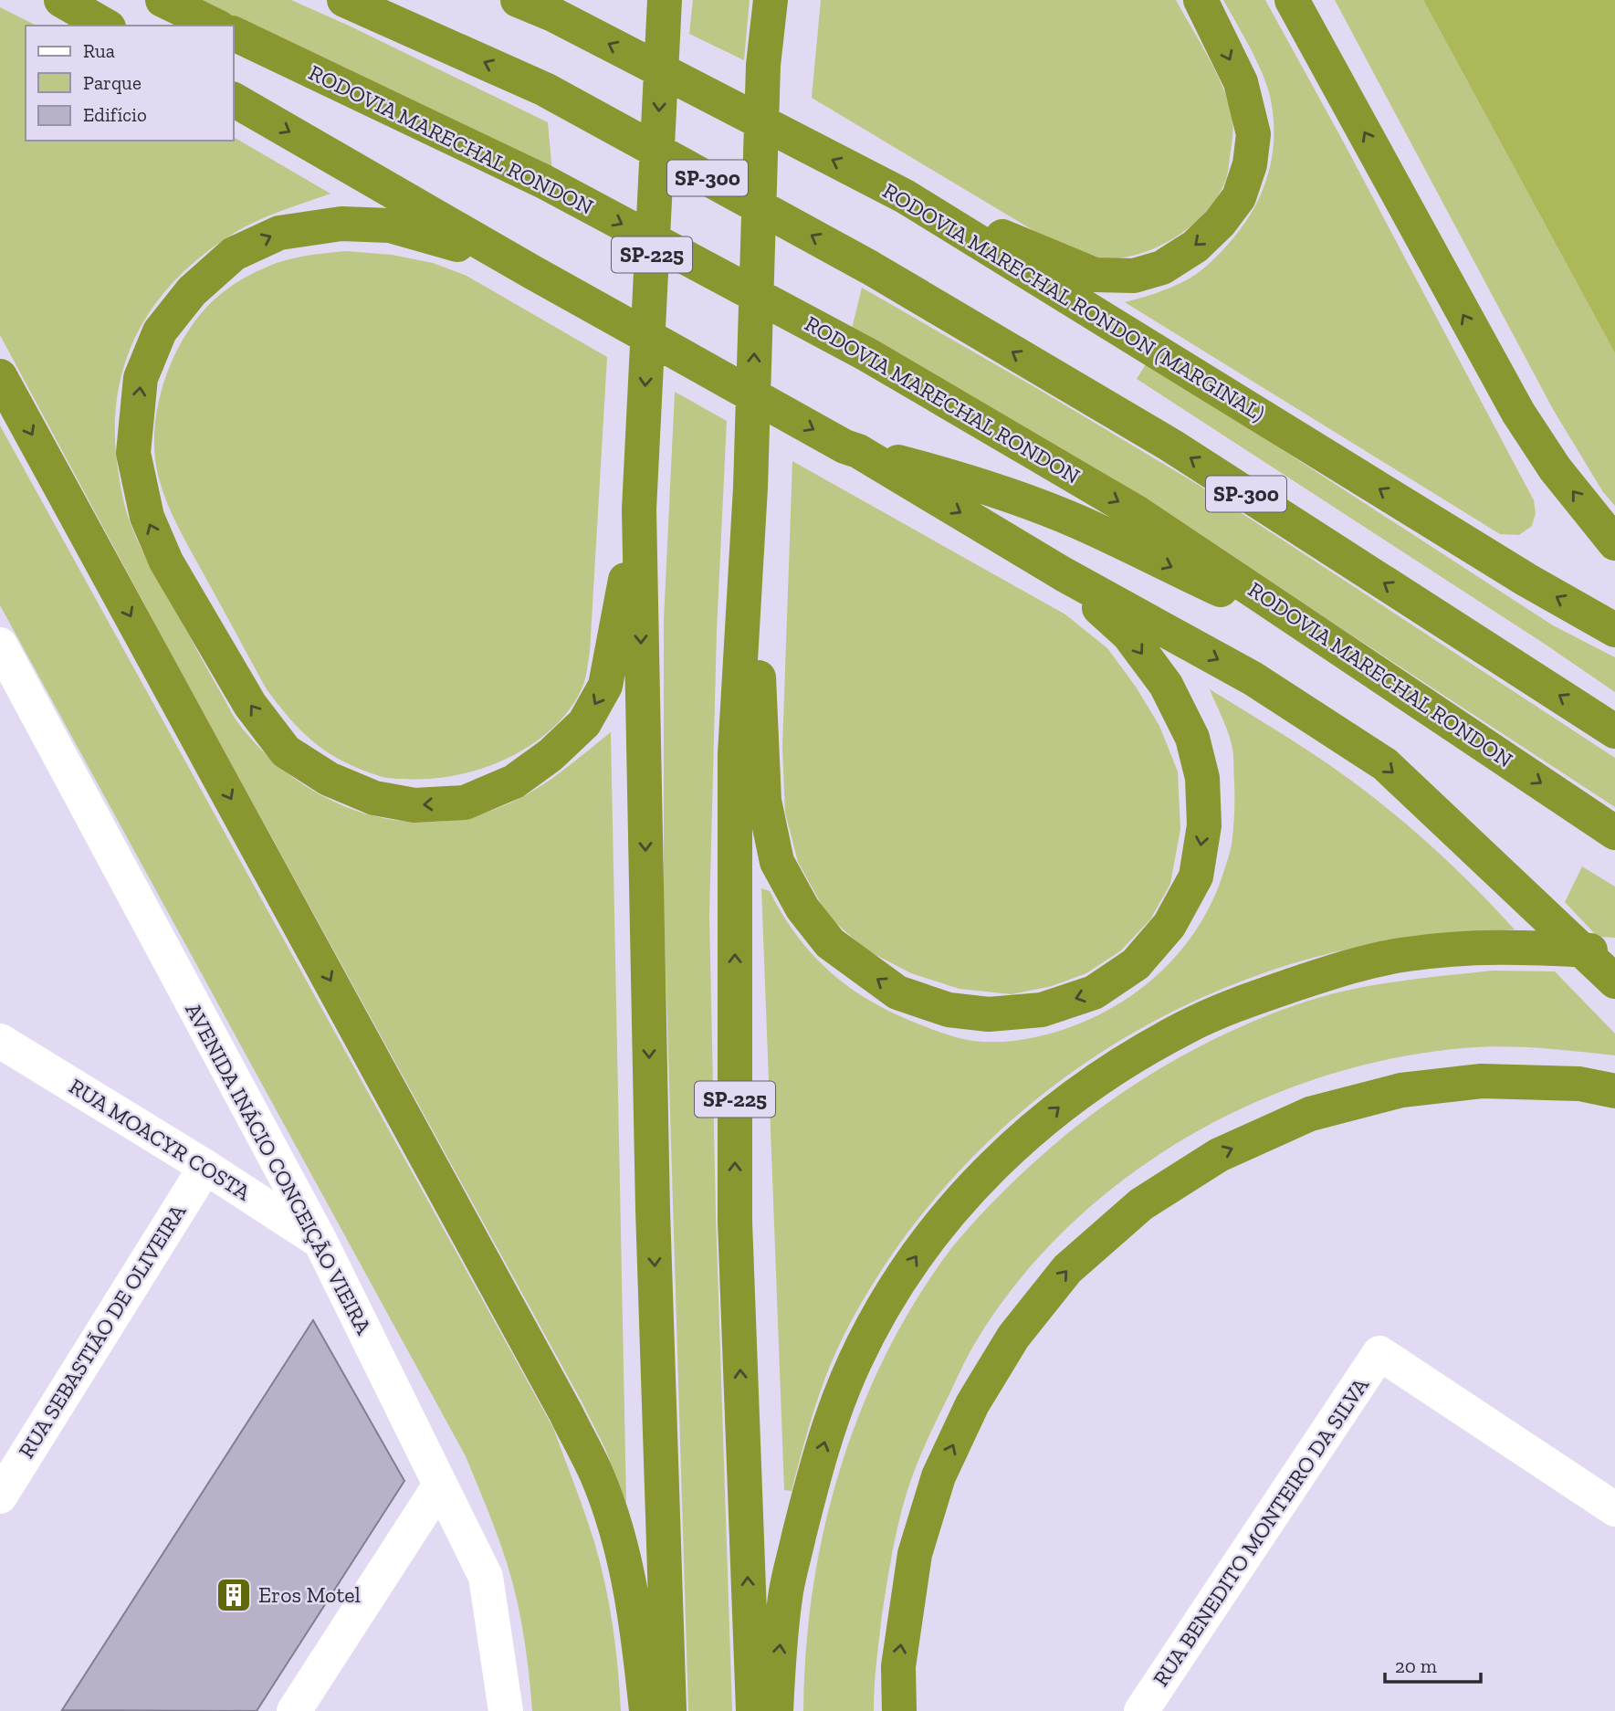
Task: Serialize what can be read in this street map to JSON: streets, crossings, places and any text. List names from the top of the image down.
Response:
{
  "streets": {
    "highway": [
      "RODOVIA MARECHAL RONDON",
      "SP-300",
      "SP-225",
      "RODOVIA MARECHAL RONDON (MARGINAL)"
    ],
    "street": [
      "RUA MOACYR COSTA",
      "AVENIDA INÁCIO CONCEIÇÃO VIEIRA",
      "RUA SEBASTIÃO DE OLIVEIRA",
      "RUA BENEDITO MONTEIRO DA SILVA"
    ]
  },
  "crossings": [
    ["RUA MOACYR COSTA", "AVENIDA INÁCIO CONCEIÇÃO VIEIRA"],
    ["RUA MOACYR COSTA", "RUA SEBASTIÃO DE OLIVEIRA"]
  ],
  "places": {
    "building": ["Eros Motel"]
  },
  "legend": ["Rua", "Parque", "Edifício"],
  "scale_bar": "20 m"
}
